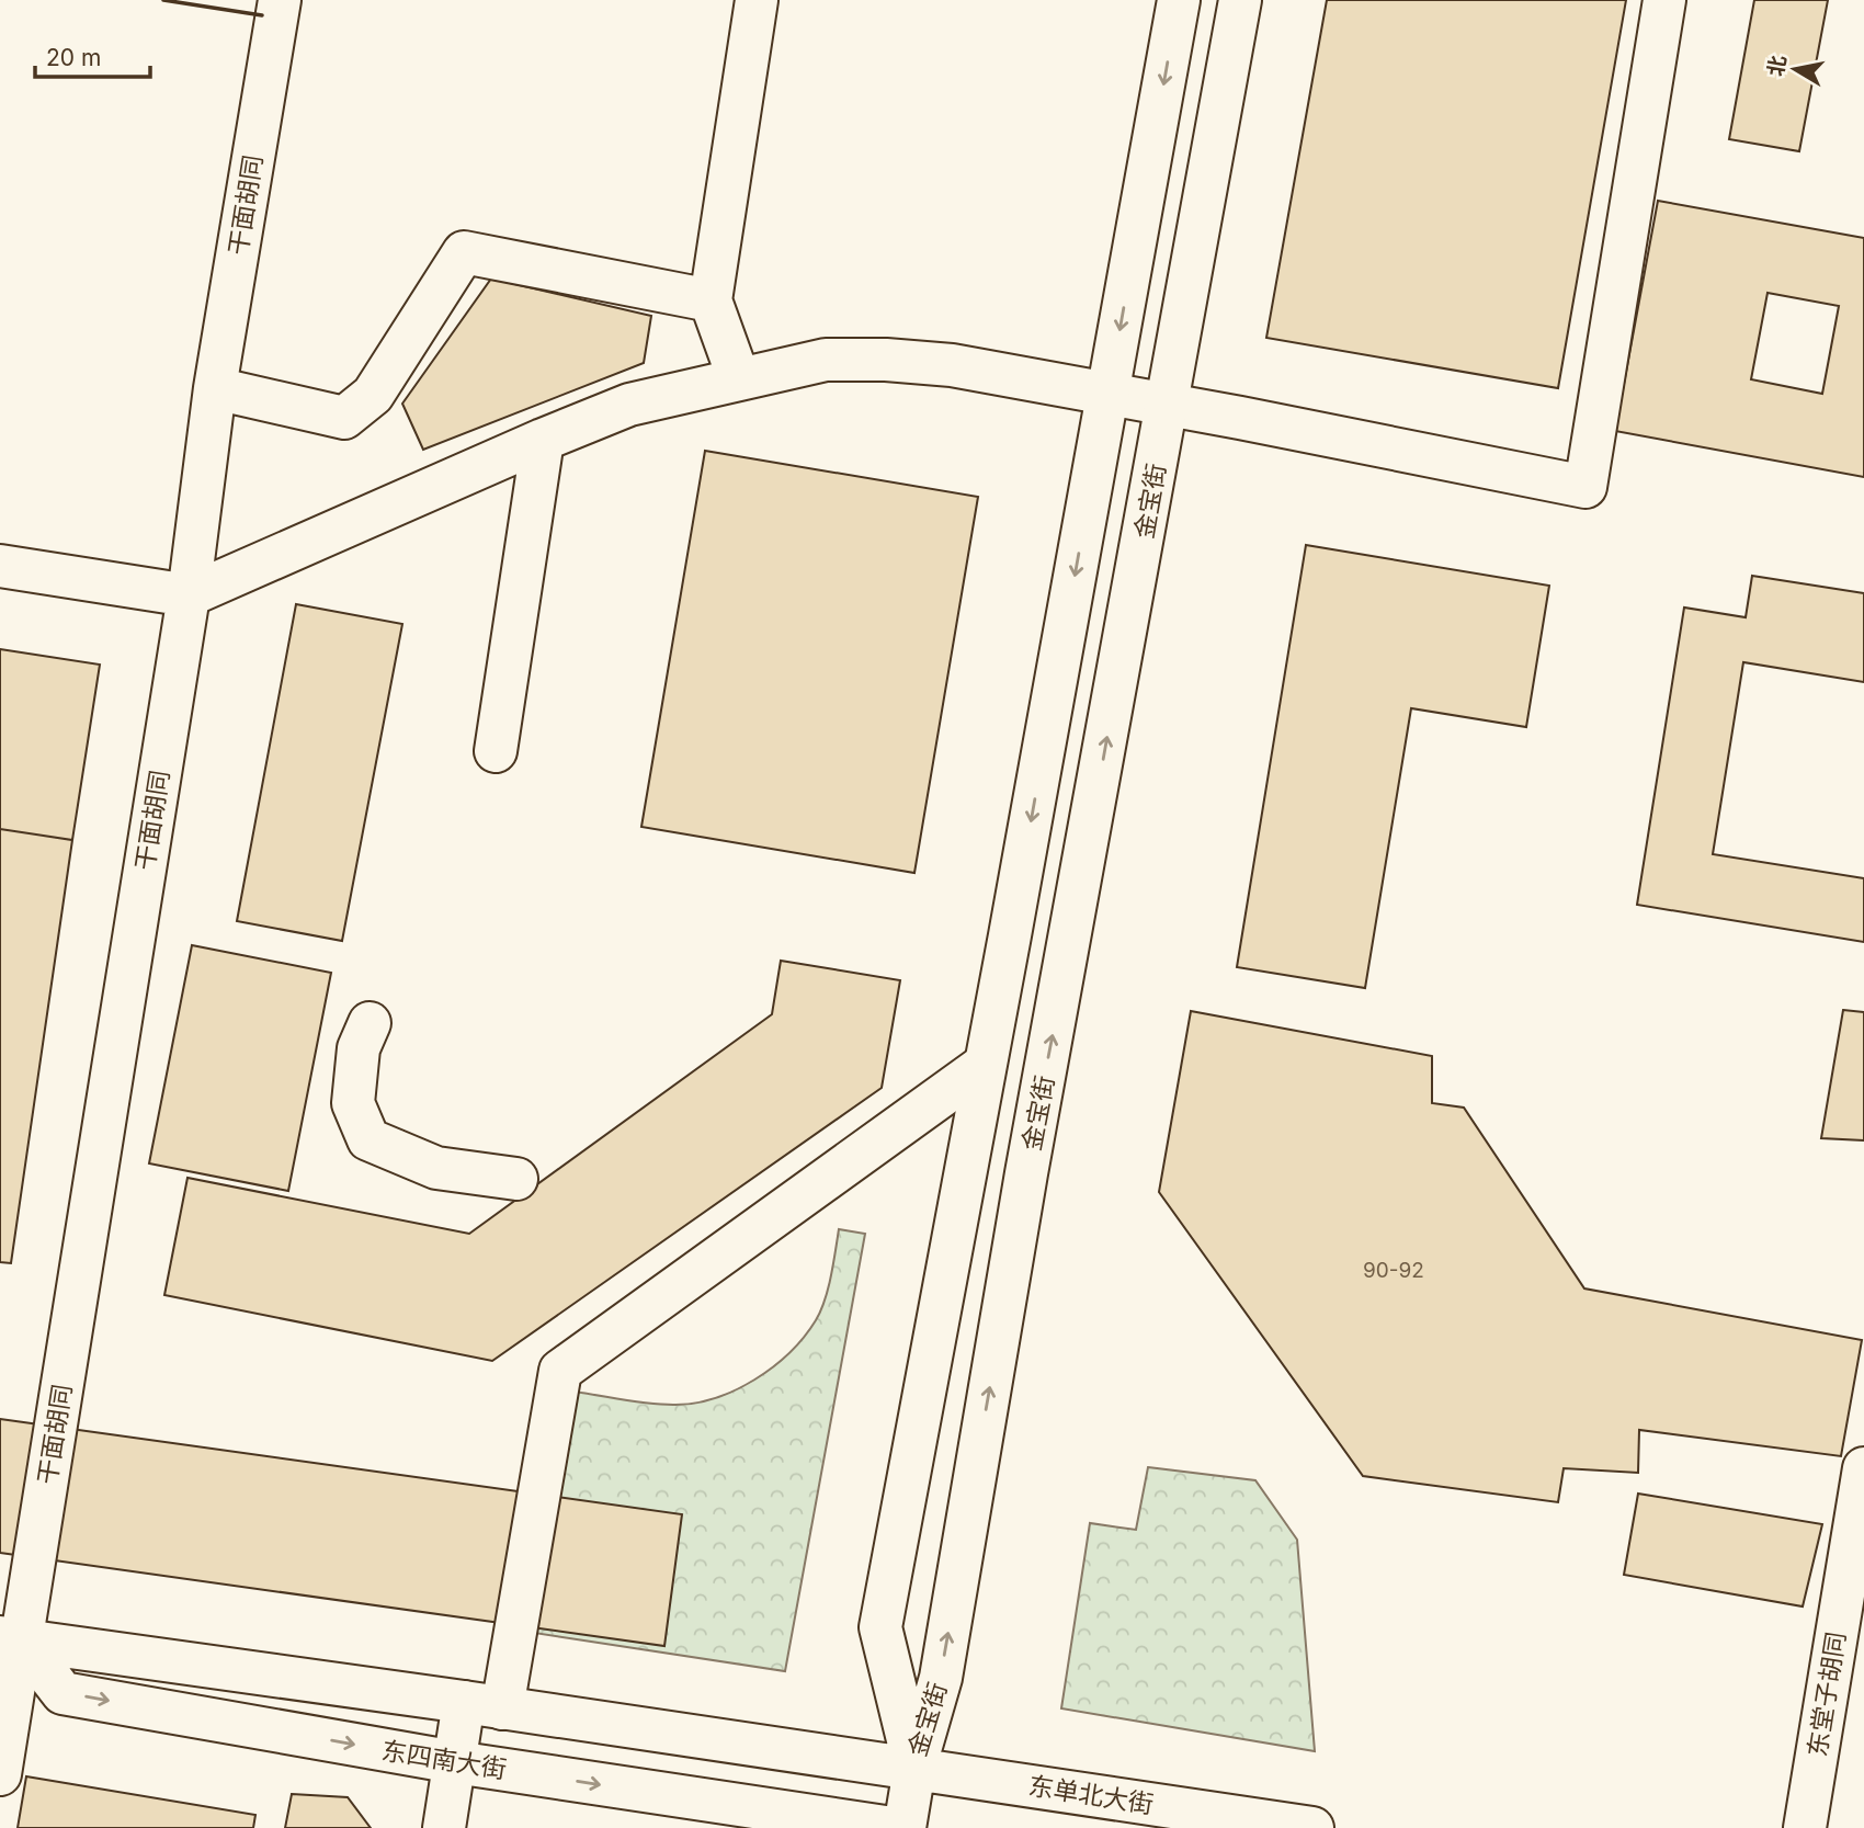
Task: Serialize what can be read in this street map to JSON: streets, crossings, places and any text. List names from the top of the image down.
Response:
{
  "streets": {
    "main road": [
      "干面胡同",
      "金宝街",
      "东堂子胡同",
      "东四南大街",
      "东单北大街"
    ]
  },
  "crossings": [
    ["干面胡同", "东四南大街"],
    ["金宝街", "东单北大街"]
  ],
  "house_numbers": ["90-92"],
  "scale_bar": "20 m",
  "north": "left"
}
